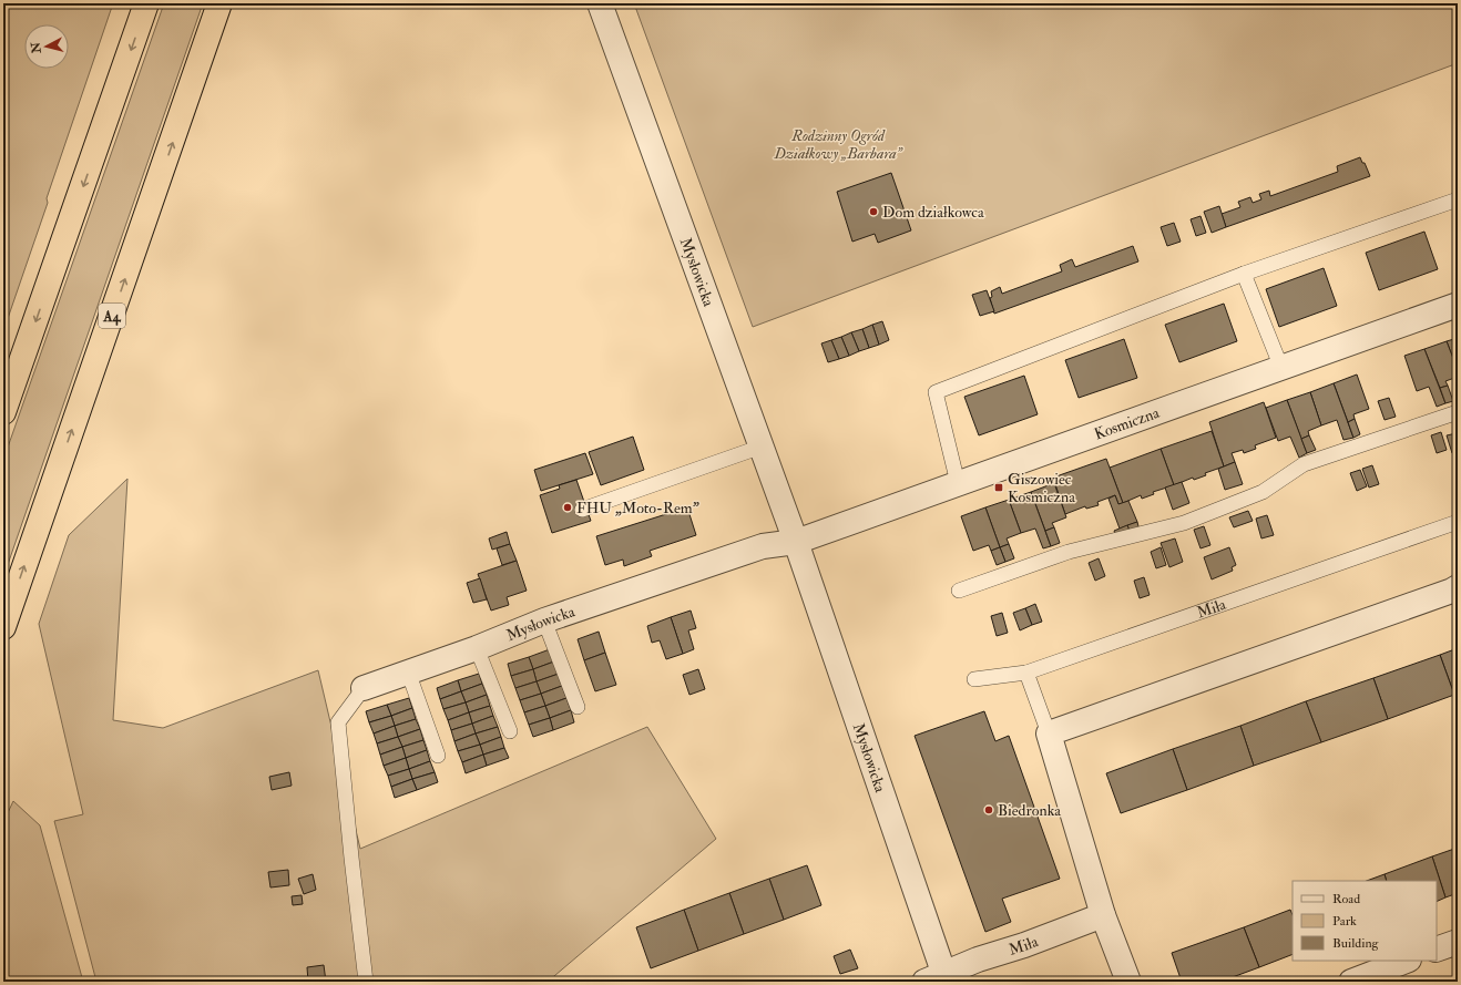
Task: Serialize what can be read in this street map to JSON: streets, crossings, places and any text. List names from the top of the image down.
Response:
{
  "streets": {
    "highway": ["A4"],
    "street": ["Mysłowicka", "Kosmiczna", "Miła"]
  },
  "crossings": [
    ["Mysłowicka", "Kosmiczna"],
    ["Mysłowicka", "Miła"]
  ],
  "parks": ["Rodzinny Ogród Działkowy „Barbara”"],
  "places": {
    "other": ["Dom działkowca", "FHU „Moto-Rem”", "Biedronka"],
    "transit": ["Giszowiec Kosmiczna"]
  },
  "legend": ["Road", "Park", "Building"],
  "north": "left"
}
